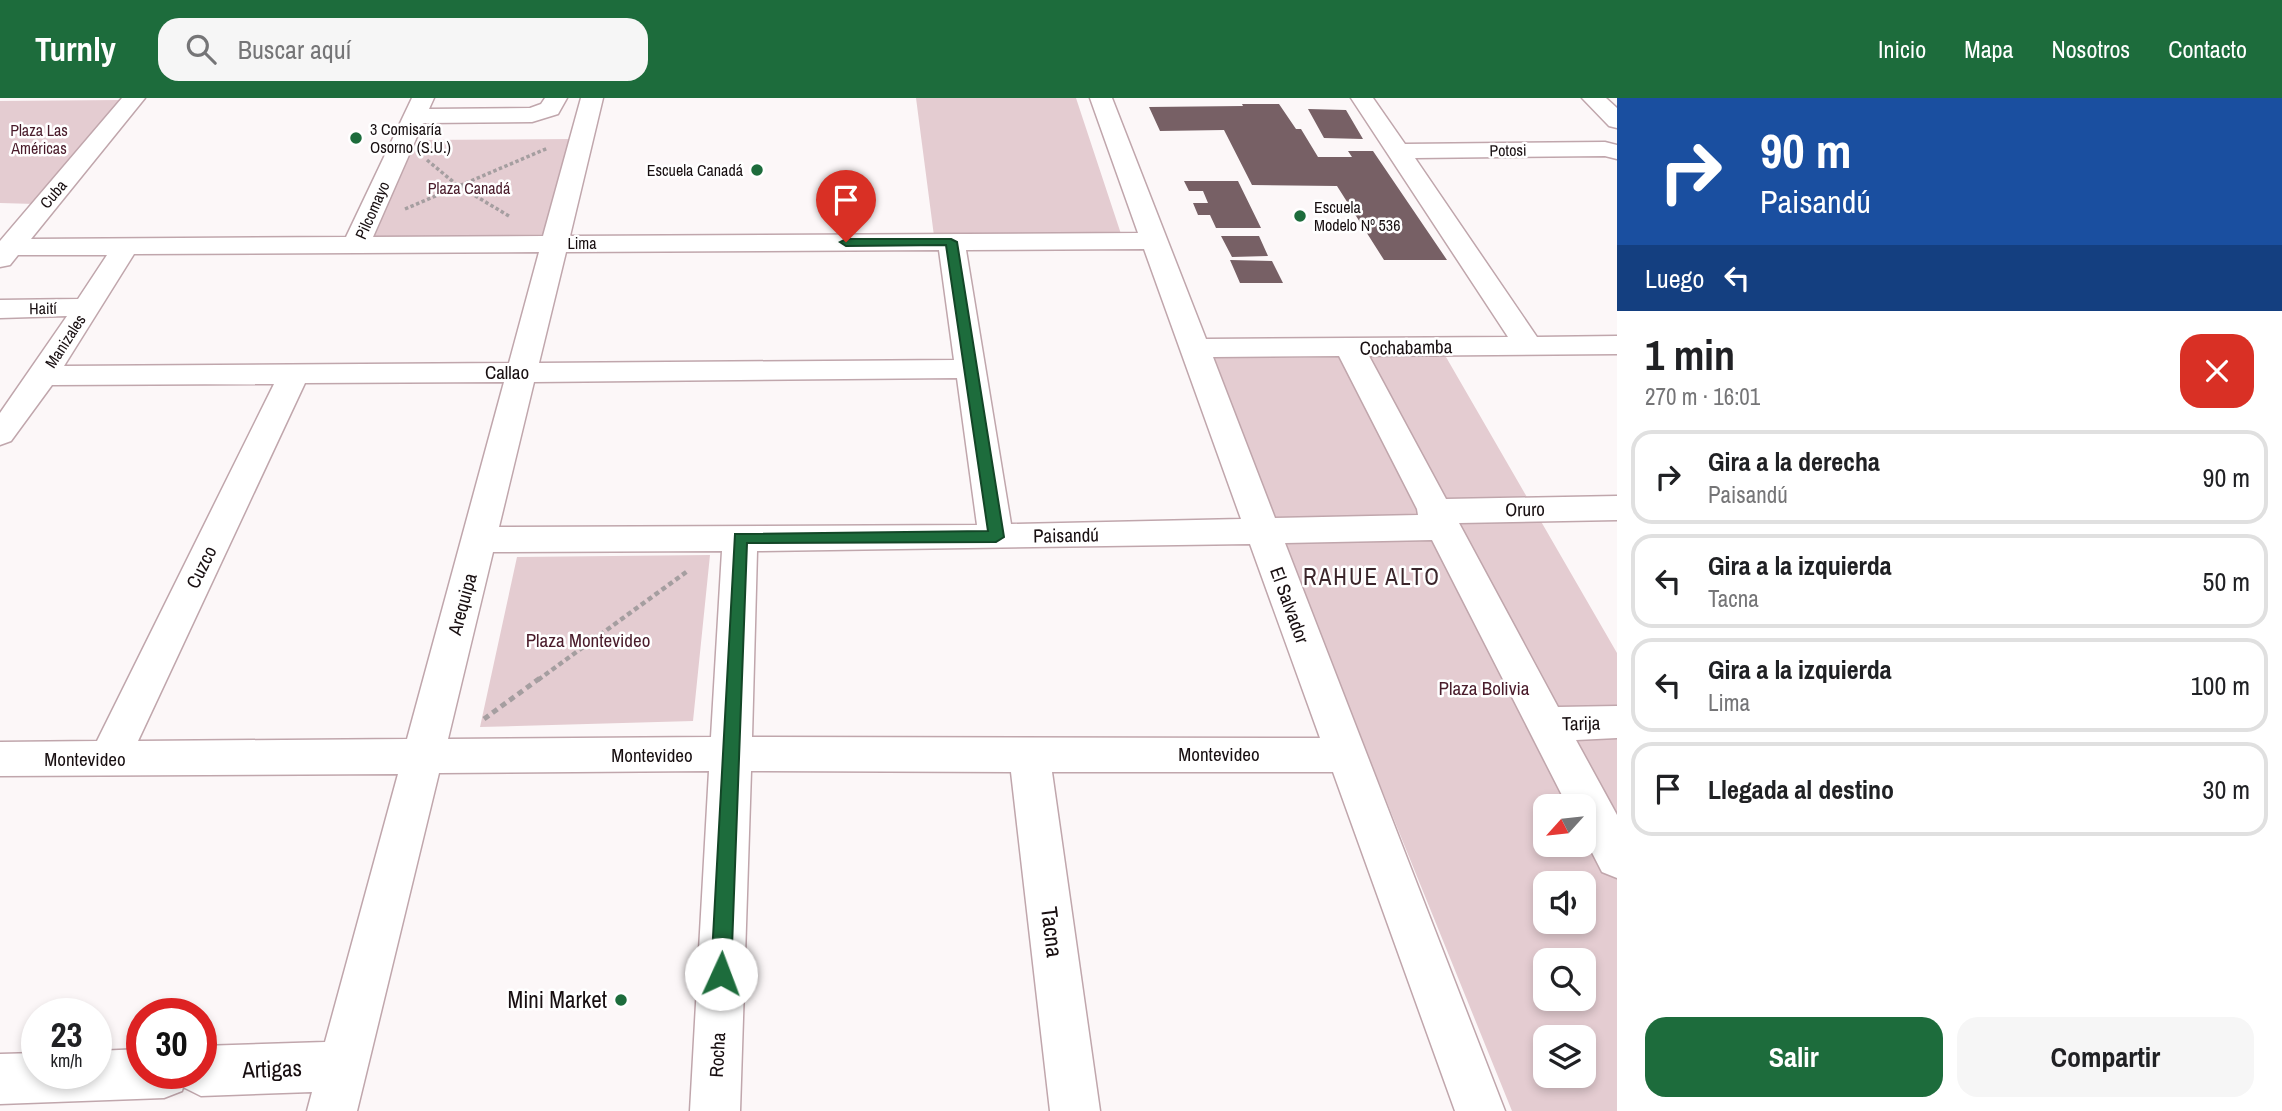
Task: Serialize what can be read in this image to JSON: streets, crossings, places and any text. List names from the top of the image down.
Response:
{
  "streets": {
    "street": [
      "Potosi",
      "Cuba",
      "Pilcomayo",
      "Lima",
      "Haití",
      "Manizales",
      "Cochabamba",
      "Callao",
      "Oruro",
      "Paisandú",
      "Cuzco",
      "Arequipa",
      "El Salvador",
      "Tarija",
      "Montevideo",
      "Tacna",
      "Rocha",
      "Artigas"
    ]
  },
  "crossings": [
    ["Cuba", "Lima"],
    ["Pilcomayo", "Lima"],
    ["Lima", "Manizales"],
    ["Lima", "Arequipa"],
    ["Lima", "El Salvador"],
    ["Haití", "Manizales"],
    ["Manizales", "Callao"],
    ["Cochabamba", "El Salvador"],
    ["Callao", "Cuzco"],
    ["Callao", "Arequipa"],
    ["Oruro", "Paisandú"],
    ["Paisandú", "Arequipa"],
    ["Paisandú", "El Salvador"],
    ["Paisandú", "Rocha"],
    ["Cuzco", "Montevideo"],
    ["Arequipa", "Montevideo"],
    ["Arequipa", "Artigas"],
    ["El Salvador", "Montevideo"],
    ["Montevideo", "Tacna"],
    ["Montevideo", "Rocha"]
  ],
  "districts": ["RAHUE ALTO"],
  "parks": [
    "Plaza Las Américas",
    "Plaza Canadá",
    "Plaza Montevideo",
    "Plaza Bolivia"
  ],
  "places": [
    "3 Comisaría Osorno (S.U.)",
    "Escuela Canadá",
    "Escuela Modelo Nº 536",
    "Mini Market"
  ],
  "north": "bottom left",
  "page": {
    "header": "Turnly",
    "search": "Buscar aquí",
    "nav": [
      "Inicio",
      "Mapa",
      "Nosotros",
      "Contacto"
    ],
    "turn": ["90 m", "Paisandú"],
    "then": "Luego",
    "heading": ["1 min", "270 m · 16:01"],
    "list": [
      {
        "name": "Gira a la derecha",
        "note": "Paisandú",
        "value": "90 m"
      },
      {
        "name": "Gira a la izquierda",
        "note": "Tacna",
        "value": "50 m"
      },
      {
        "name": "Gira a la izquierda",
        "note": "Lima",
        "value": "100 m"
      },
      {
        "name": "Llegada al destino",
        "value": "30 m"
      }
    ],
    "speed": "23 km/h",
    "limit": "30",
    "buttons": ["Salir", "Compartir"]
  }
}
